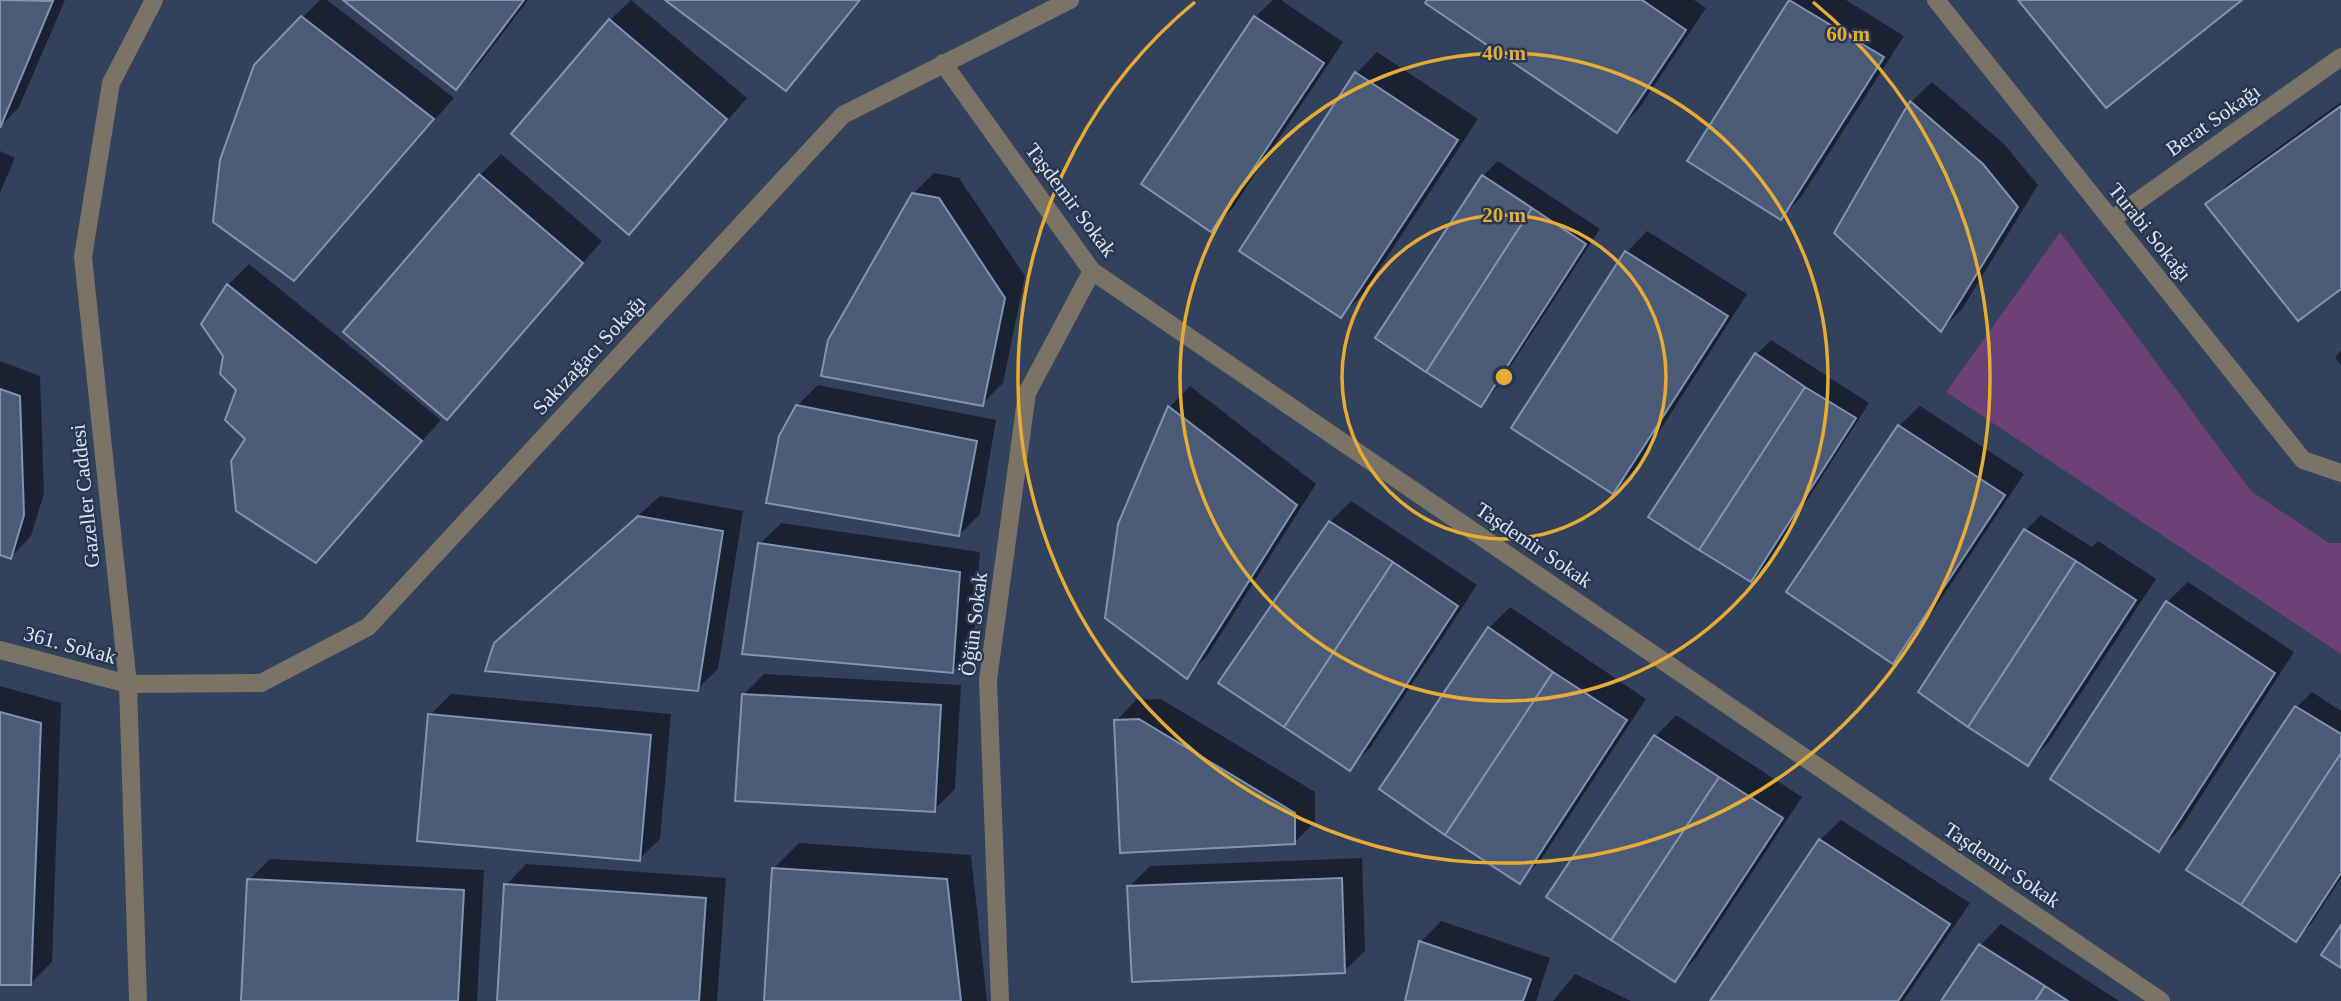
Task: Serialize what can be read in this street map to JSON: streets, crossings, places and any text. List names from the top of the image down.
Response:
{
  "streets": {
    "street": [
      "Berat Sokağı",
      "Taşdemir Sokak",
      "Turabi Sokağı",
      "Sakızağacı Sokağı",
      "Gazeller Caddesi",
      "Öğün Sokak",
      "361. Sokak"
    ]
  },
  "crossings": [
    ["Berat Sokağı", "Turabi Sokağı"],
    ["Taşdemir Sokak", "Sakızağacı Sokağı"],
    ["Taşdemir Sokak", "Öğün Sokak"],
    ["Sakızağacı Sokağı", "Gazeller Caddesi"],
    ["Sakızağacı Sokağı", "361. Sokak"],
    ["Gazeller Caddesi", "361. Sokak"]
  ],
  "rings": ["60 m", "40 m", "20 m"]
}
